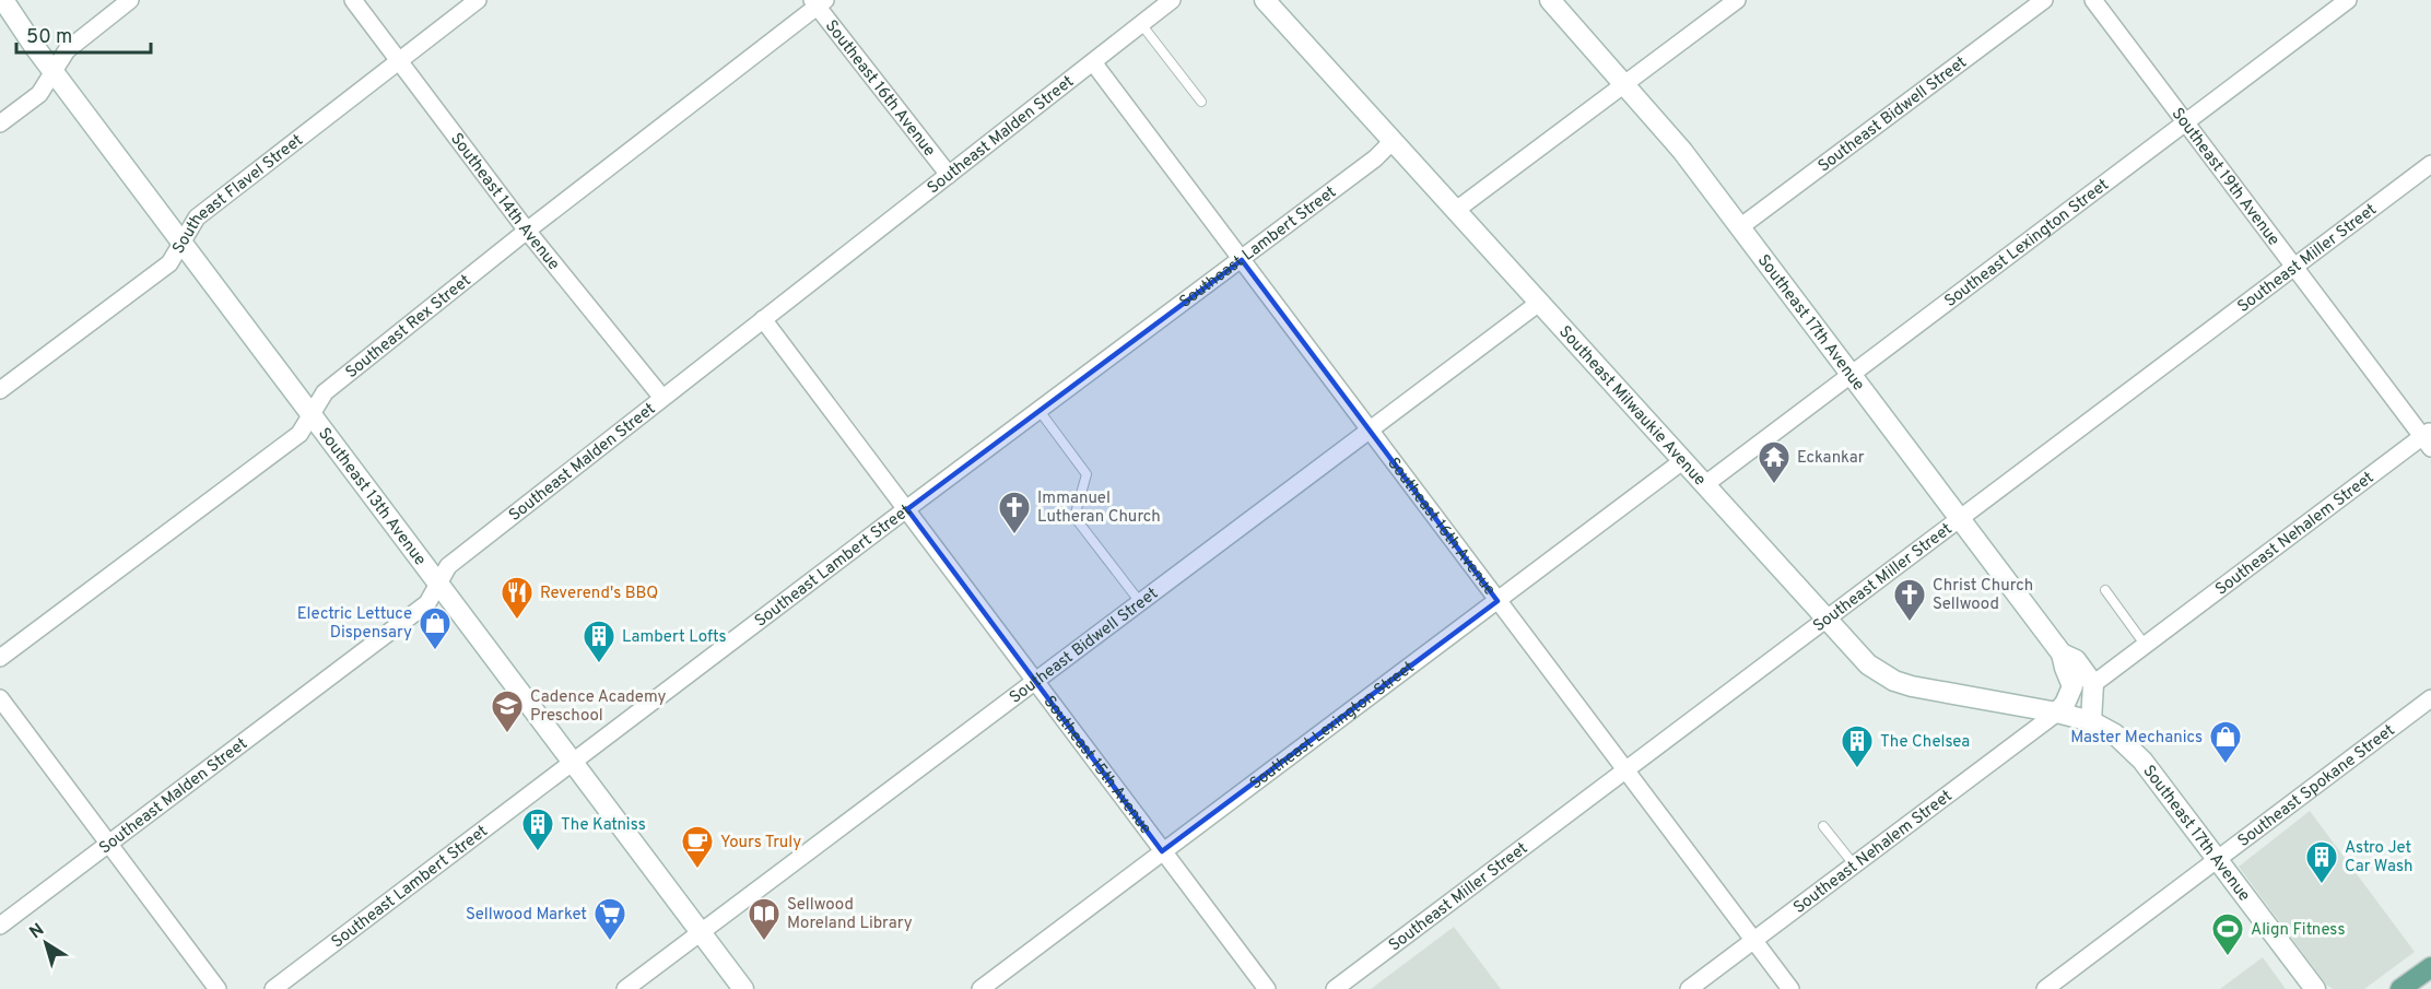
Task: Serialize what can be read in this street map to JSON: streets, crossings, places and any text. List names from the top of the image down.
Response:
{
  "streets": {
    "street": [
      "Southeast 16th Avenue",
      "Southeast Bidwell Street",
      "Southeast Malden Street",
      "Southeast 19th Avenue",
      "Southeast Flavel Street",
      "Southeast 14th Avenue",
      "Southeast Lexington Street",
      "Southeast Lambert Street",
      "Southeast Miller Street",
      "Southeast 17th Avenue",
      "Southeast Rex Street",
      "Southeast Milwaukie Avenue",
      "Southeast 13th Avenue",
      "Southeast Nehalem Street",
      "Southeast 15th Avenue",
      "Southeast Spokane Street"
    ]
  },
  "crossings": [
    ["Southeast 16th Avenue", "Southeast Bidwell Street"],
    ["Southeast 16th Avenue", "Southeast Malden Street"],
    ["Southeast 16th Avenue", "Southeast Lexington Street"],
    ["Southeast 16th Avenue", "Southeast Lambert Street"],
    ["Southeast 16th Avenue", "Southeast Miller Street"],
    ["Southeast 16th Avenue", "Southeast Rex Street"],
    ["Southeast 16th Avenue", "Southeast Nehalem Street"],
    ["Southeast Bidwell Street", "Southeast 17th Avenue"],
    ["Southeast Bidwell Street", "Southeast Milwaukie Avenue"],
    ["Southeast Bidwell Street", "Southeast 13th Avenue"],
    ["Southeast Bidwell Street", "Southeast 15th Avenue"],
    ["Southeast Malden Street", "Southeast 14th Avenue"],
    ["Southeast Malden Street", "Southeast 13th Avenue"],
    ["Southeast Malden Street", "Southeast 15th Avenue"],
    ["Southeast 19th Avenue", "Southeast Lexington Street"],
    ["Southeast 19th Avenue", "Southeast Miller Street"],
    ["Southeast 19th Avenue", "Southeast Nehalem Street"],
    ["Southeast Flavel Street", "Southeast 14th Avenue"],
    ["Southeast Flavel Street", "Southeast 13th Avenue"],
    ["Southeast 14th Avenue", "Southeast Rex Street"],
    ["Southeast Lexington Street", "Southeast 17th Avenue"],
    ["Southeast Lexington Street", "Southeast Milwaukie Avenue"],
    ["Southeast Lexington Street", "Southeast 15th Avenue"],
    ["Southeast Lambert Street", "Southeast Milwaukie Avenue"],
    ["Southeast Lambert Street", "Southeast 13th Avenue"],
    ["Southeast Lambert Street", "Southeast 15th Avenue"],
    ["Southeast Miller Street", "Southeast 17th Avenue"],
    ["Southeast Miller Street", "Southeast Milwaukie Avenue"],
    ["Southeast 17th Avenue", "Southeast Milwaukie Avenue"],
    ["Southeast 17th Avenue", "Southeast Nehalem Street"],
    ["Southeast 17th Avenue", "Southeast Spokane Street"],
    ["Southeast Rex Street", "Southeast 13th Avenue"],
    ["Southeast Milwaukie Avenue", "Southeast Nehalem Street"]
  ],
  "places": {
    "temple": ["Eckankar"],
    "church": ["Immanuel Lutheran Church", "Christ Church Sellwood"],
    "restaurant": ["Reverend's BBQ"],
    "shop": ["Electric Lettuce Dispensary", "Master Mechanics"],
    "building": [
      "Lambert Lofts",
      "The Chelsea",
      "The Katniss",
      "Astro Jet Car Wash"
    ],
    "school or university": ["Cadence Academy Preschool"],
    "cafe": ["Yours Truly"],
    "supermarket": ["Sellwood Market"],
    "library": ["Sellwood Moreland Library"],
    "sports": ["Align Fitness"]
  },
  "scale_bar": "50 m",
  "north": "top left"
}
